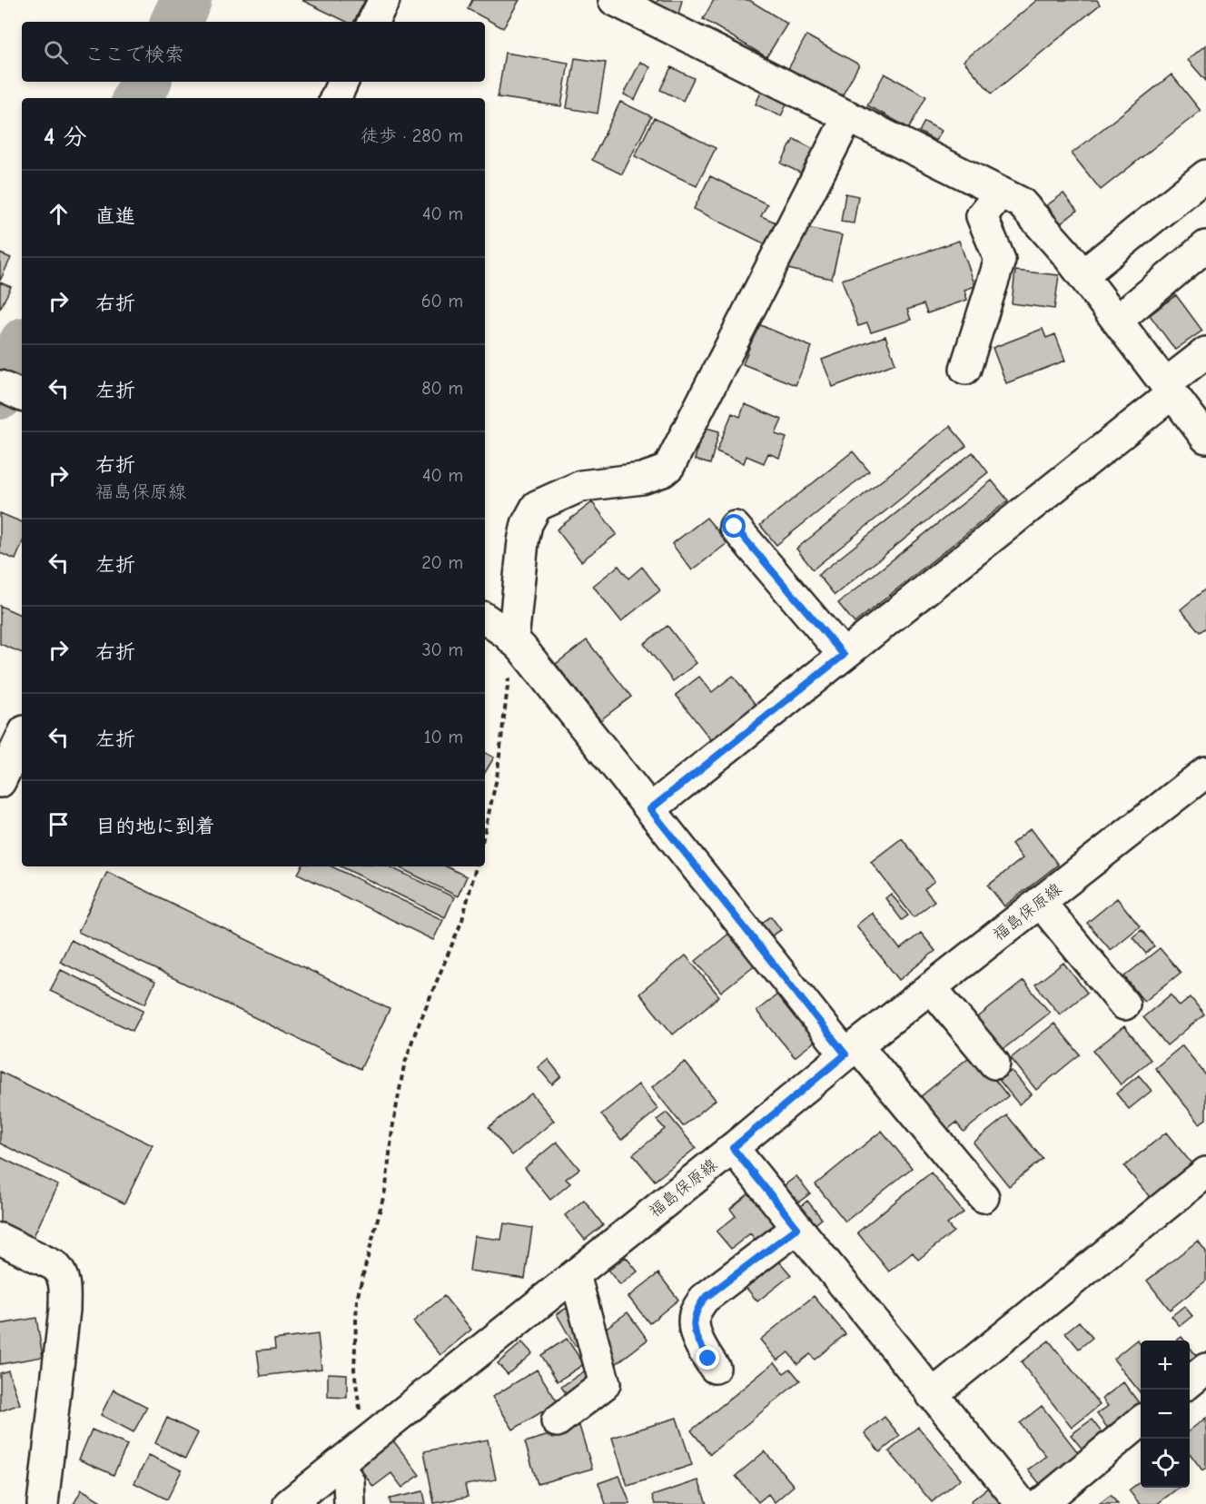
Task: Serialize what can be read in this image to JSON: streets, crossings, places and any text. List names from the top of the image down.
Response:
{
  "streets": {
    "street": ["福島保原線"]
  },
  "page": {
    "search": "ここで検索",
    "heading": ["4 分", "徒歩 · 280 m"],
    "list": [
      ["直進", "40 m"],
      ["右折", "60 m"],
      ["左折", "80 m"],
      ["右折", "福島保原線", "40 m"],
      ["左折", "20 m"],
      ["右折", "30 m"],
      ["左折", "10 m"],
      "目的地に到着"
    ],
    "map_buttons": ["+", "−"]
  }
}
